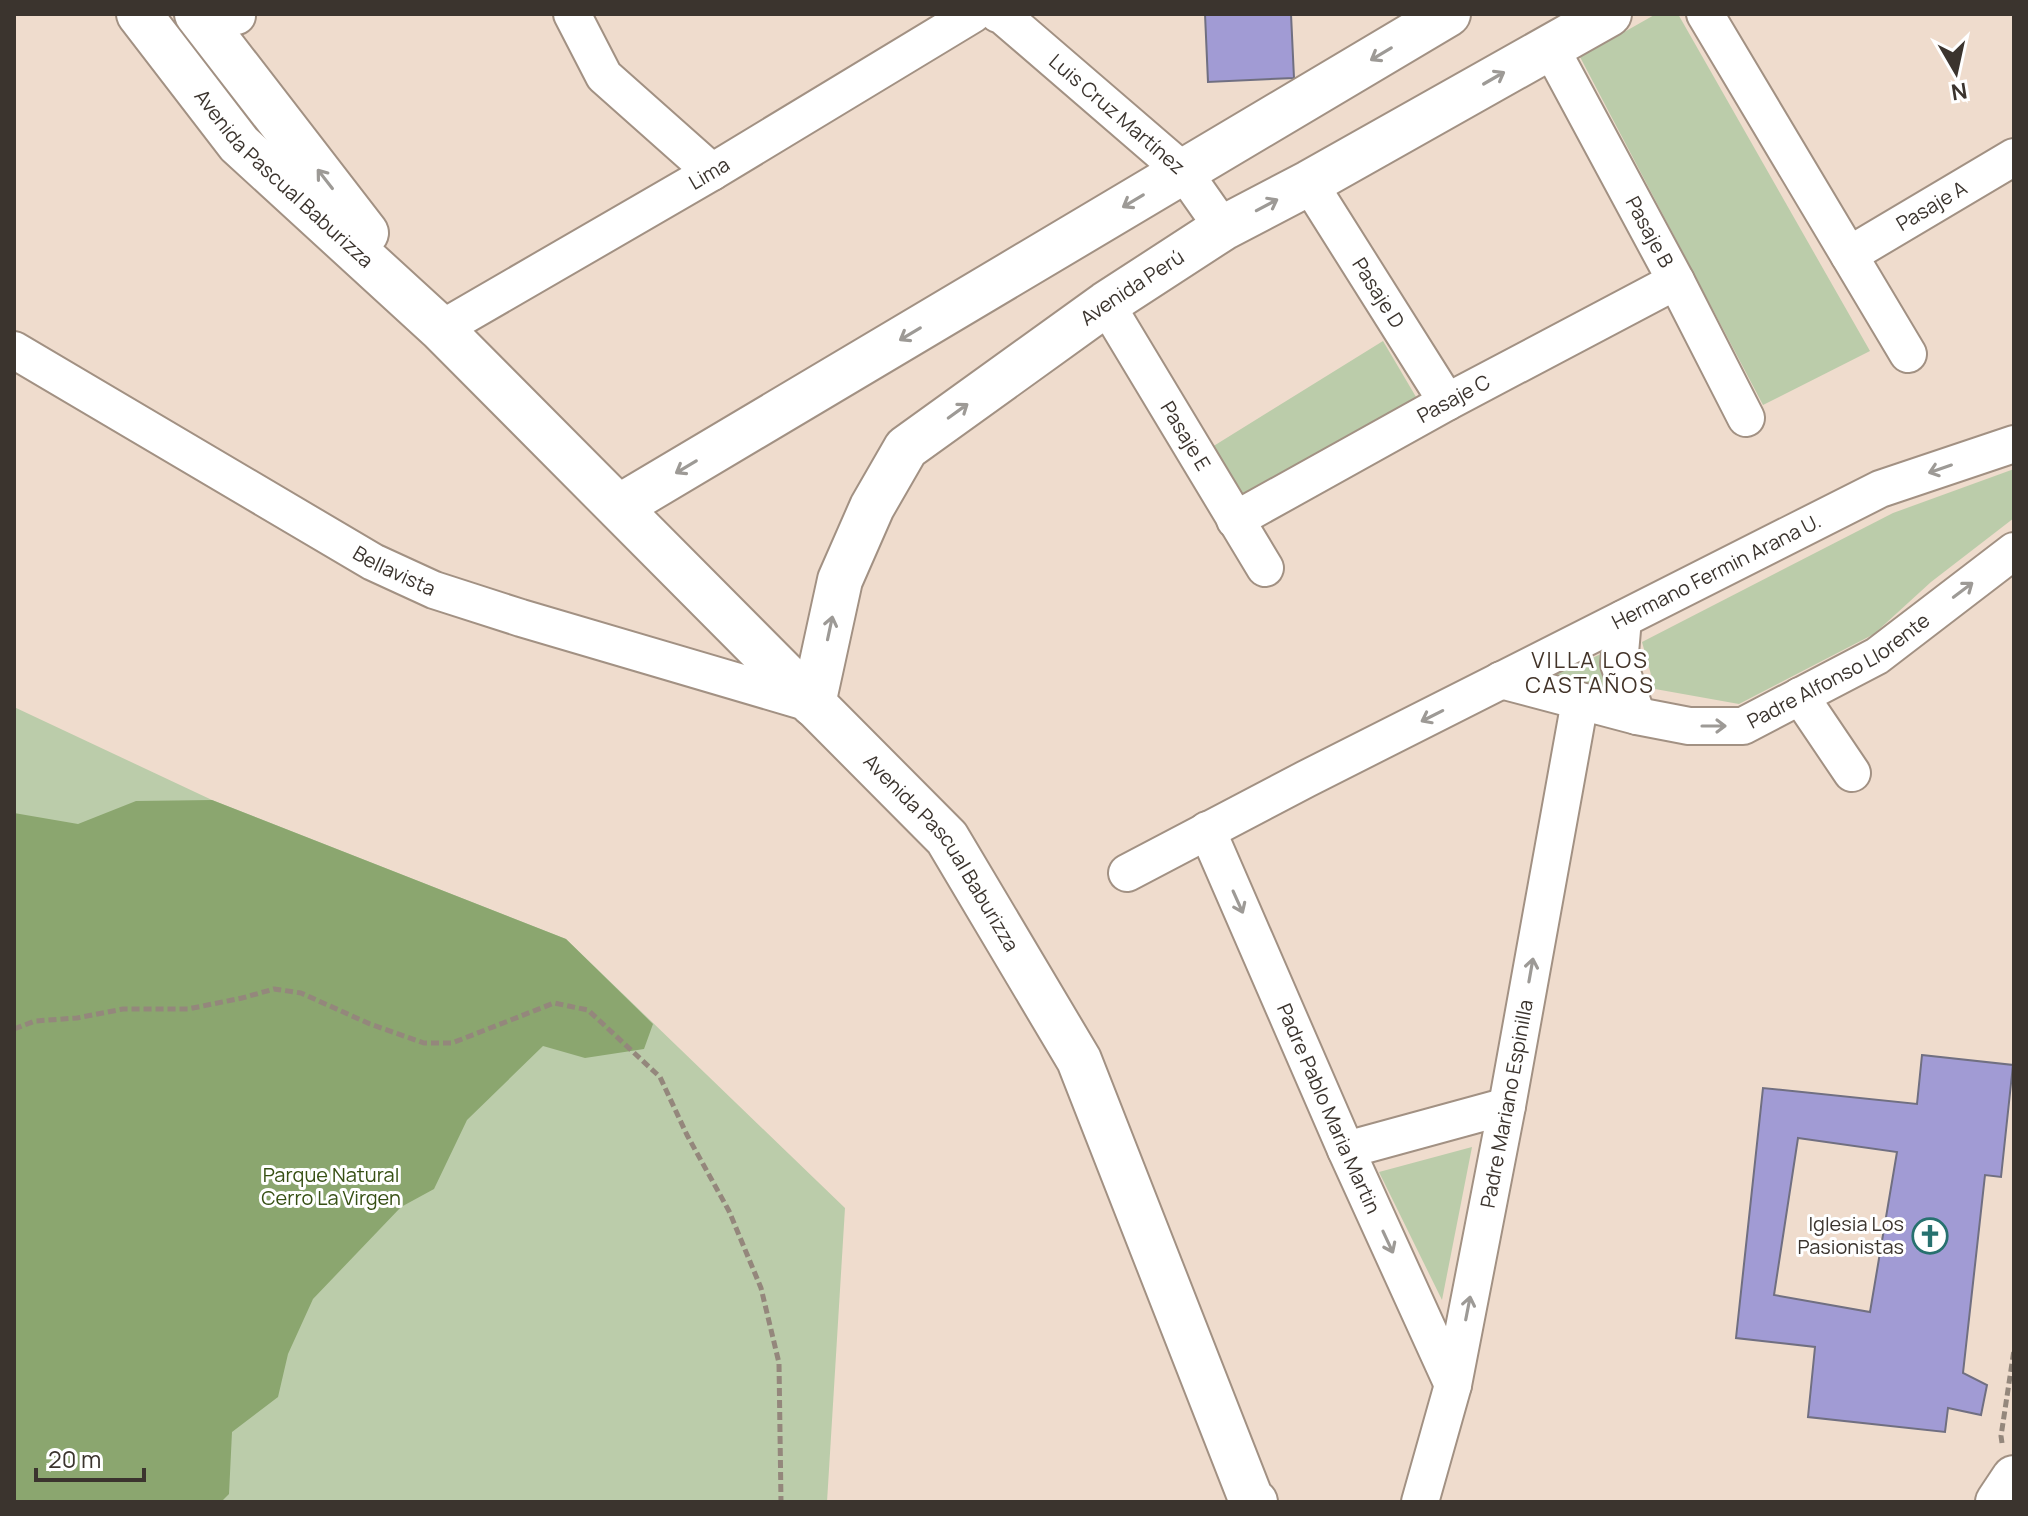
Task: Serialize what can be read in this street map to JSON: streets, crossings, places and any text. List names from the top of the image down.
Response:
{
  "streets": {
    "main road": ["Avenida Pascual Baburizza", "Avenida Perú"],
    "street": [
      "Luis Cruz Martínez",
      "Lima",
      "Pasaje A",
      "Pasaje B",
      "Pasaje D",
      "Pasaje C",
      "Pasaje E",
      "Bellavista",
      "Hermano Fermin Arana U.",
      "Padre Alfonso Llorente",
      "Padre Mariano Espinilla",
      "Padre Pablo Maria Martin"
    ]
  },
  "crossings": [
    ["Luis Cruz Martínez", "Avenida Perú"],
    ["Lima", "Avenida Pascual Baburizza"],
    ["Avenida Pascual Baburizza", "Avenida Perú"],
    ["Avenida Pascual Baburizza", "Bellavista"],
    ["Pasaje B", "Avenida Perú"],
    ["Pasaje B", "Pasaje C"],
    ["Avenida Perú", "Pasaje D"],
    ["Avenida Perú", "Pasaje E"],
    ["Avenida Perú", "Bellavista"],
    ["Pasaje D", "Pasaje C"],
    ["Pasaje C", "Pasaje E"],
    ["Hermano Fermin Arana U.", "Padre Alfonso Llorente"],
    ["Hermano Fermin Arana U.", "Padre Pablo Maria Martin"],
    ["Padre Alfonso Llorente", "Padre Mariano Espinilla"],
    ["Padre Mariano Espinilla", "Padre Pablo Maria Martin"]
  ],
  "one_way": [
    "Hermano Fermin Arana U.",
    "Padre Alfonso Llorente",
    "Padre Mariano Espinilla",
    "Padre Pablo Maria Martin"
  ],
  "districts": ["VILLA LOS CASTAÑOS"],
  "parks": ["Parque Natural Cerro La Virgen"],
  "places": {
    "church": ["Iglesia Los Pasionistas"]
  },
  "scale_bar": "20 m",
  "north": "bottom"
}
